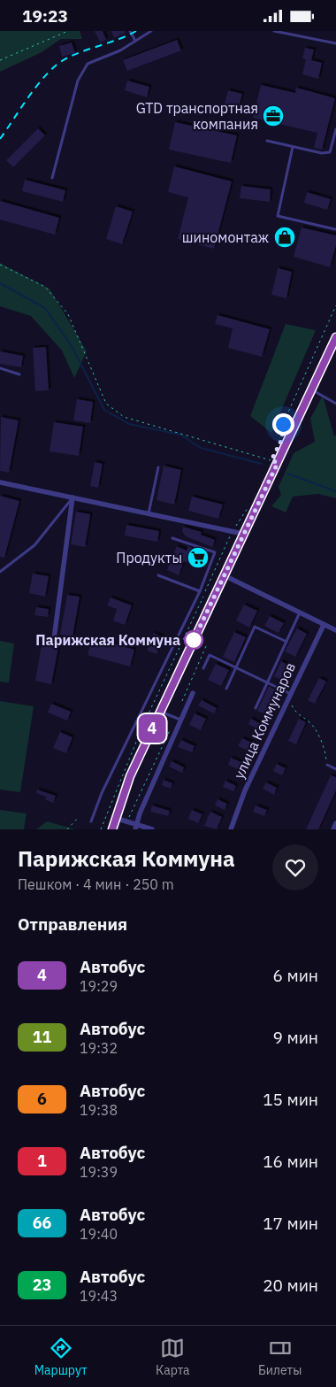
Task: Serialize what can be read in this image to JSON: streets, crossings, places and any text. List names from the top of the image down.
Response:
{
  "streets": {
    "street": ["улица Коммунаров"]
  },
  "places": {
    "office": ["GTD транспортная компания"],
    "shop": ["шиномонтаж"],
    "supermarket": ["Продукты"],
    "other": ["Парижская Коммуна"]
  },
  "lines": ["bus line 4"],
  "page": {
    "status": "19:23",
    "on_map": "4",
    "heading": [
      ["Парижская Коммуна", "Пешком · 4 мин · 250 m"],
      "Отправления"
    ],
    "list": [
      {
        "mark": "4",
        "name": "Автобус",
        "note": "19:29",
        "value": "6 мин"
      },
      {
        "mark": "11",
        "name": "Автобус",
        "note": "19:32",
        "value": "9 мин"
      },
      {
        "mark": "6",
        "name": "Автобус",
        "note": "19:38",
        "value": "15 мин"
      },
      {
        "mark": "1",
        "name": "Автобус",
        "note": "19:39",
        "value": "16 мин"
      },
      {
        "mark": "66",
        "name": "Автобус",
        "note": "19:40",
        "value": "17 мин"
      },
      {
        "mark": "23",
        "name": "Автобус",
        "note": "19:43",
        "value": "20 мин"
      }
    ],
    "tabs": ["Маршрут", "Карта", "Билеты"]
  }
}
